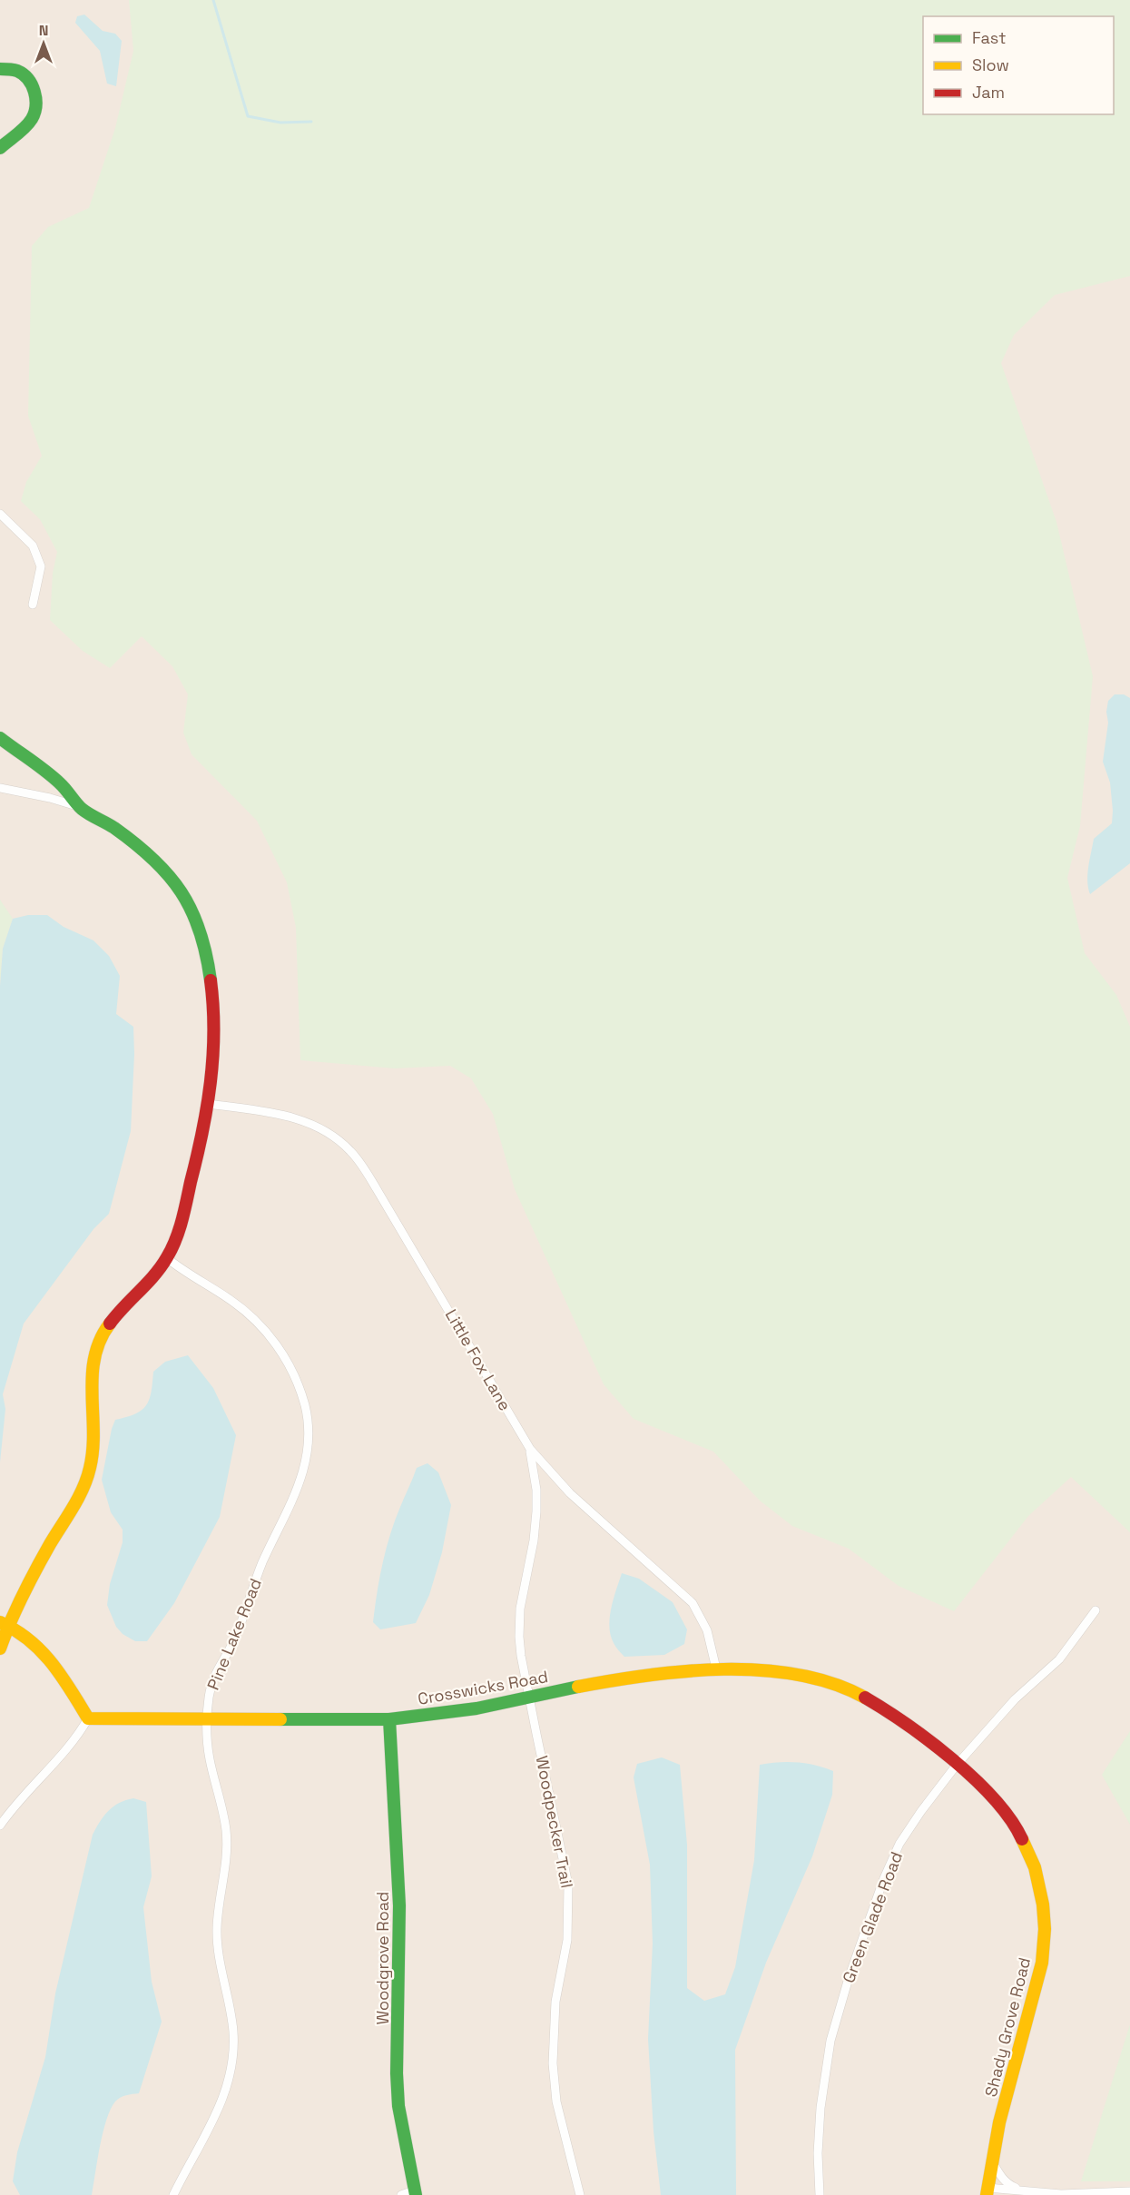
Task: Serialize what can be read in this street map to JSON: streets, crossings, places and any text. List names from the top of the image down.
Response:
{
  "streets": {
    "street": [
      "Little Fox Lane",
      "Pine Lake Road",
      "Crosswicks Road",
      "Woodpecker Trail",
      "Green Glade Road",
      "Woodgrove Road",
      "Shady Grove Road"
    ]
  },
  "crossings": [
    ["Little Fox Lane", "Crosswicks Road"],
    ["Little Fox Lane", "Woodpecker Trail"],
    ["Pine Lake Road", "Crosswicks Road"],
    ["Crosswicks Road", "Woodpecker Trail"],
    ["Crosswicks Road", "Green Glade Road"],
    ["Crosswicks Road", "Woodgrove Road"],
    ["Crosswicks Road", "Shady Grove Road"],
    ["Green Glade Road", "Shady Grove Road"]
  ],
  "legend": ["Fast", "Slow", "Jam"],
  "north": "top"
}
